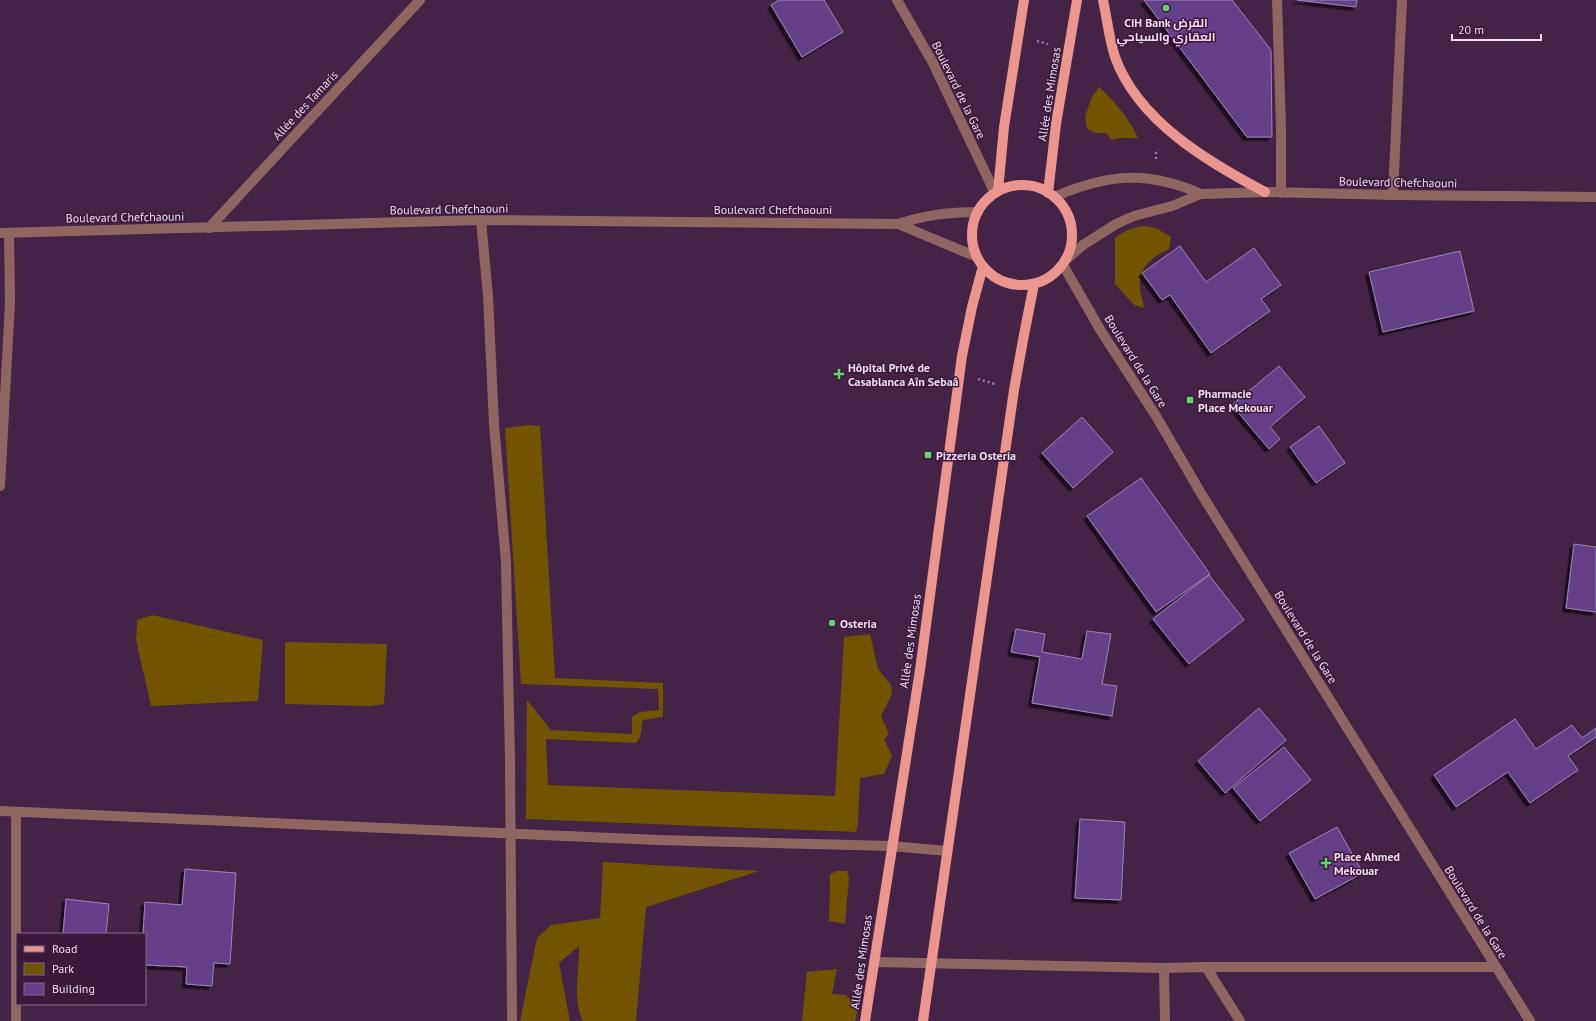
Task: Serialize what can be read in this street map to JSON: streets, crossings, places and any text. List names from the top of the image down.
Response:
{
  "streets": {
    "main road": ["Allée des Mimosas"],
    "street": ["Boulevard de la Gare", "Allée des Tamaris", "Boulevard Chefchaouni"]
  },
  "crossings": [
    ["Boulevard de la Gare", "Allée des Mimosas"],
    ["Boulevard de la Gare", "Boulevard Chefchaouni"],
    ["Allée des Mimosas", "Boulevard Chefchaouni"],
    ["Allée des Tamaris", "Boulevard Chefchaouni"]
  ],
  "places": {
    "other": ["CIH Bank القرض العقاري والسياحي", "Osteria"],
    "health": ["Hôpital Privé de Casablanca Aîn Sebaâ", "Place Ahmed Mekouar"],
    "transit": ["Pharmacie Place Mekouar", "Pizzeria Osteria"]
  },
  "legend": ["Road", "Park", "Building"],
  "scale_bar": "20 m"
}
